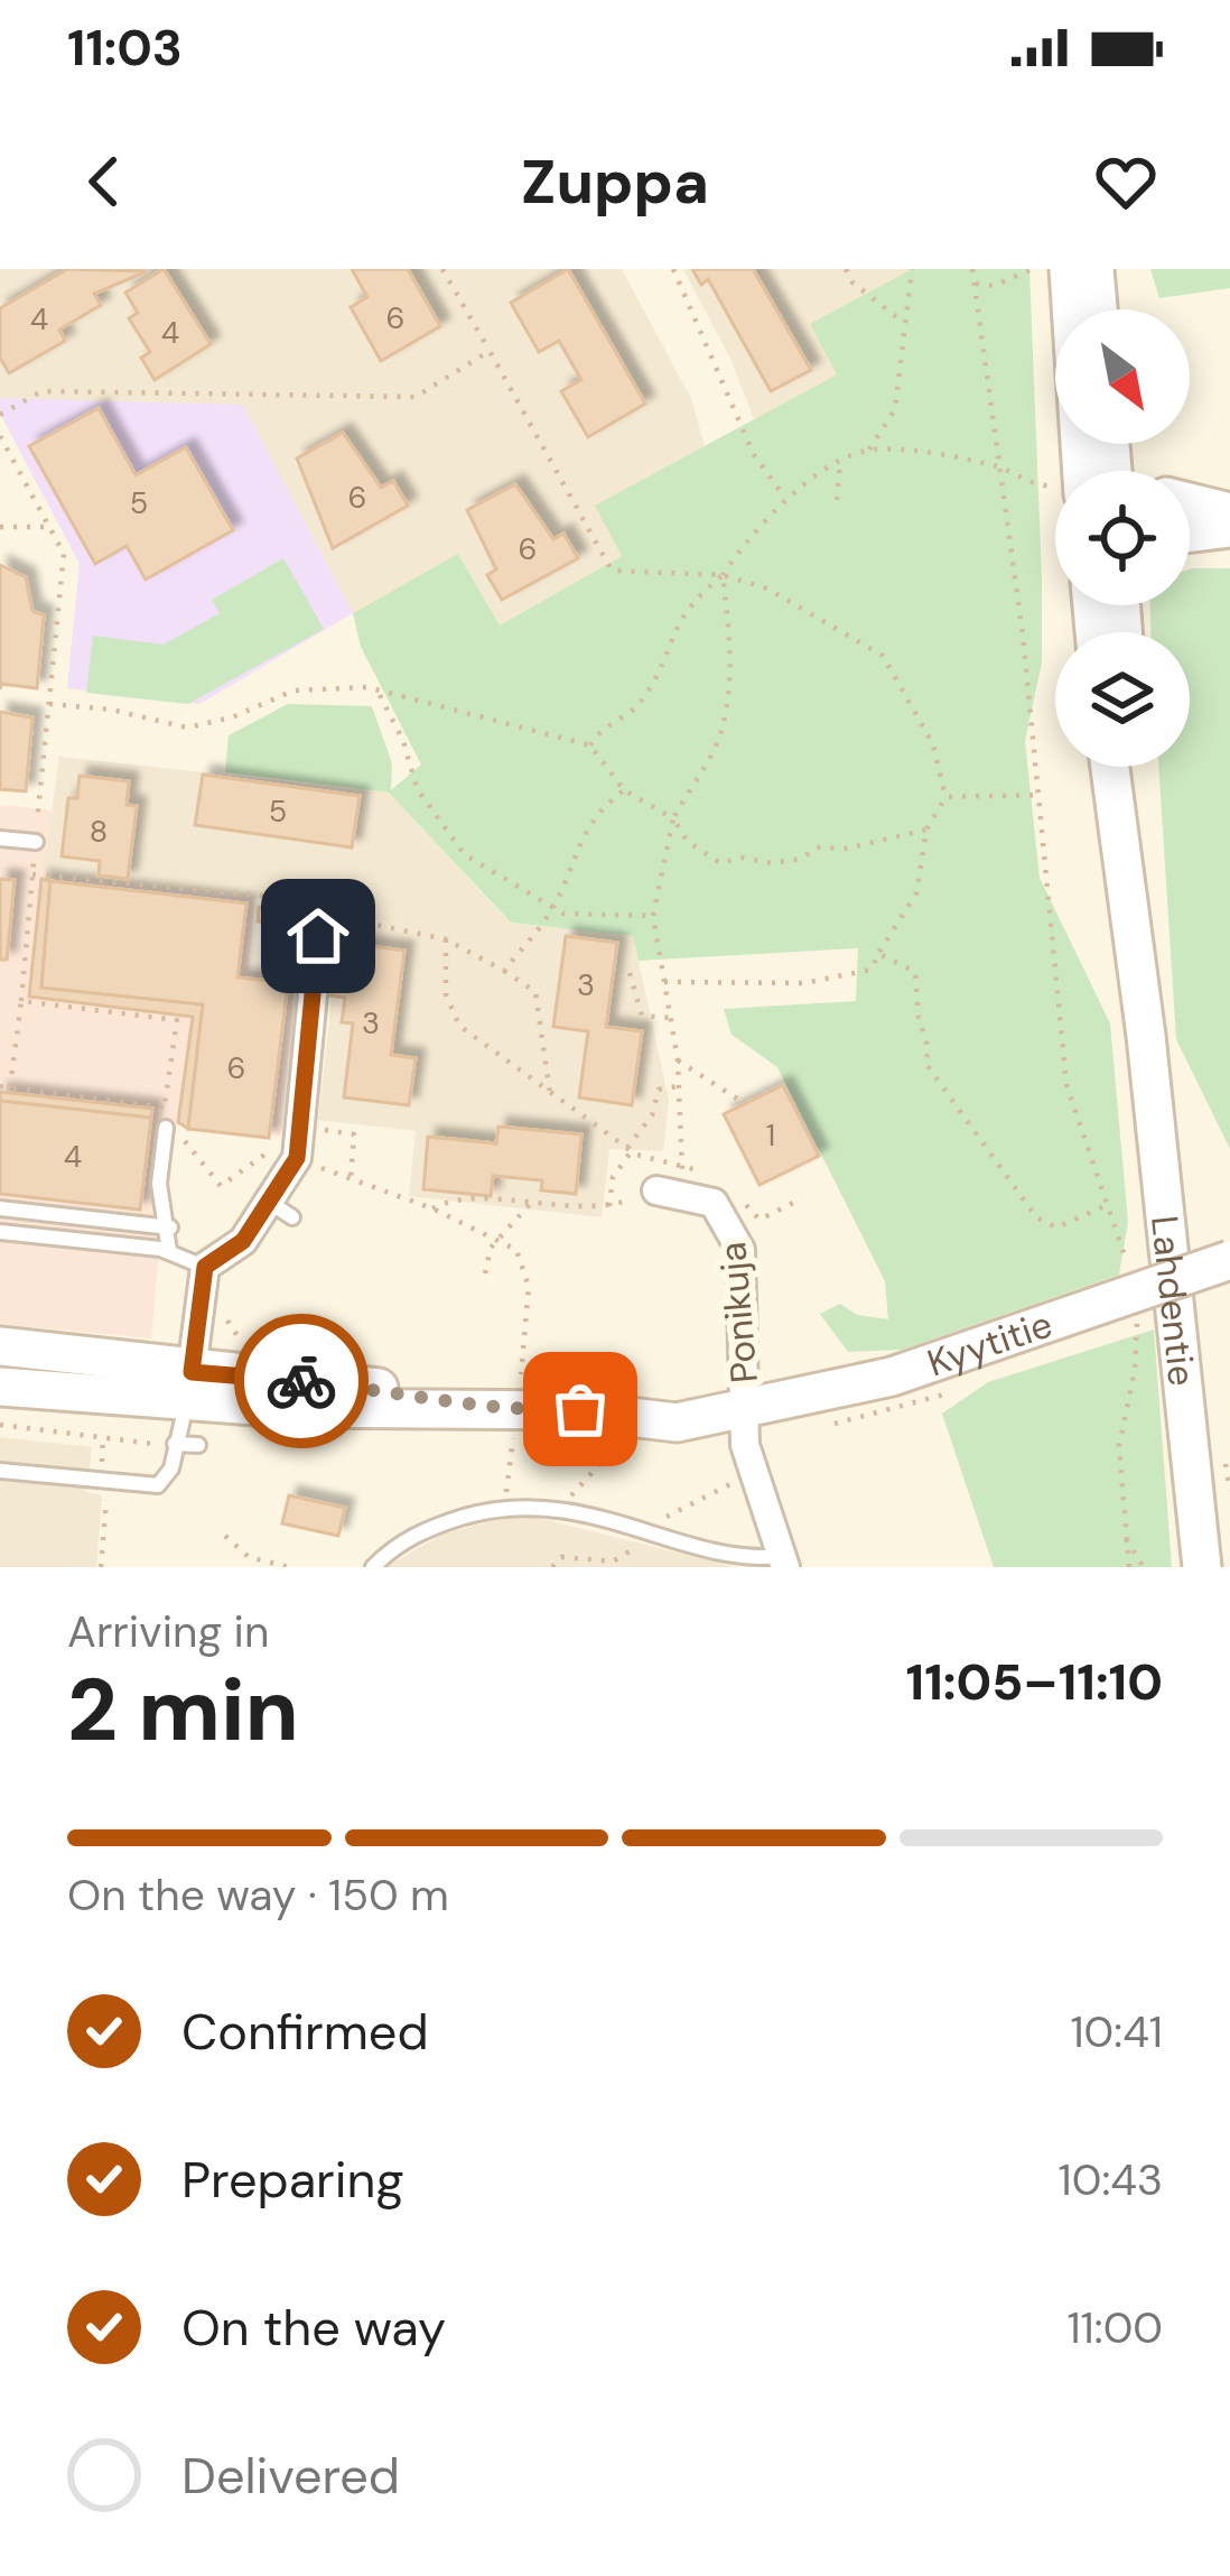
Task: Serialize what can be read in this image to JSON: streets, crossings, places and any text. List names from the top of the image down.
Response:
{
  "streets": {
    "main road": ["Lahdentie", "Kyytitie"],
    "street": ["Ponikuja"]
  },
  "crossings": [
    ["Ponikuja", "Kyytitie"]
  ],
  "house_numbers": [
    "6",
    "4",
    "4",
    "6",
    "5",
    "6",
    "5",
    "8",
    "3",
    "3",
    "6",
    "1",
    "4"
  ],
  "north": "bottom right",
  "page": {
    "status": "11:03",
    "header": "Zuppa",
    "heading": ["2 min", "Arriving in", "11:05–11:10"],
    "bar": "On the way · 150 m",
    "list": [
      ["Confirmed", "10:41"],
      ["Preparing", "10:43"],
      ["On the way", "11:00"],
      "Delivered"
    ]
  }
}
